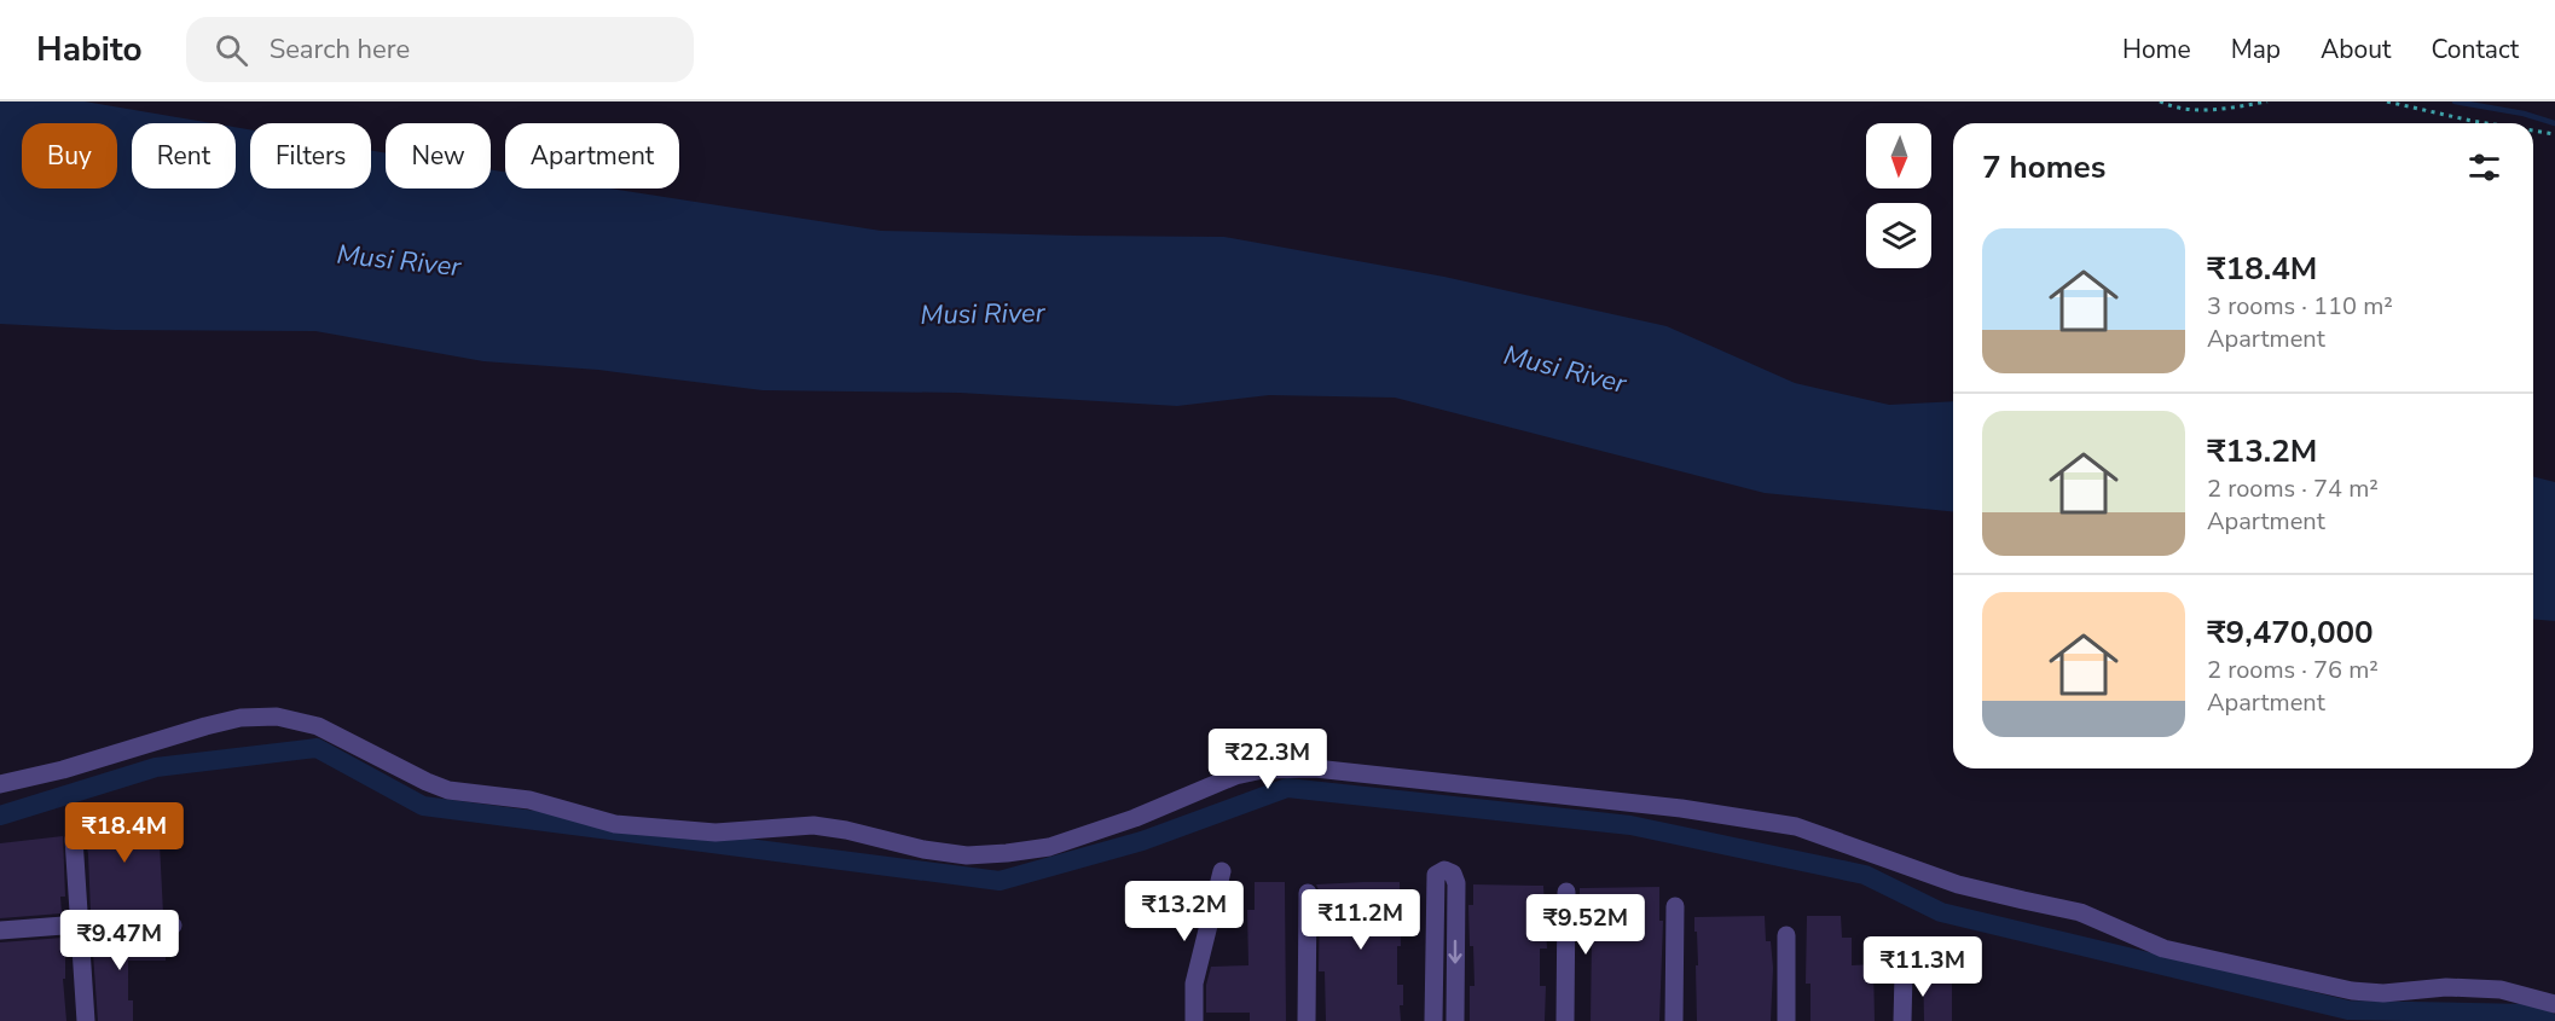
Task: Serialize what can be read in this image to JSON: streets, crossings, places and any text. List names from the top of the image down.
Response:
{
  "water": ["Musi River"],
  "north": "bottom",
  "page": {
    "header": "Habito",
    "search": "Search here",
    "nav": [
      "Home",
      "Map",
      "About",
      "Contact"
    ],
    "chip": [
      "Buy",
      "Rent",
      "Filters",
      "New",
      "Apartment"
    ],
    "heading": "7 homes",
    "list": [
      {
        "name": "₹18.4M",
        "note": "3 rooms · 110 m² · Apartment"
      },
      {
        "name": "₹13.2M",
        "note": "2 rooms · 74 m² · Apartment"
      },
      {
        "name": "₹9,470,000",
        "note": "2 rooms · 76 m² · Apartment"
      }
    ],
    "price": [
      "₹22.3M",
      "₹18.4M",
      "₹13.2M",
      "₹11.2M",
      "₹9.52M",
      "₹9.47M",
      "₹11.3M"
    ]
  }
}
